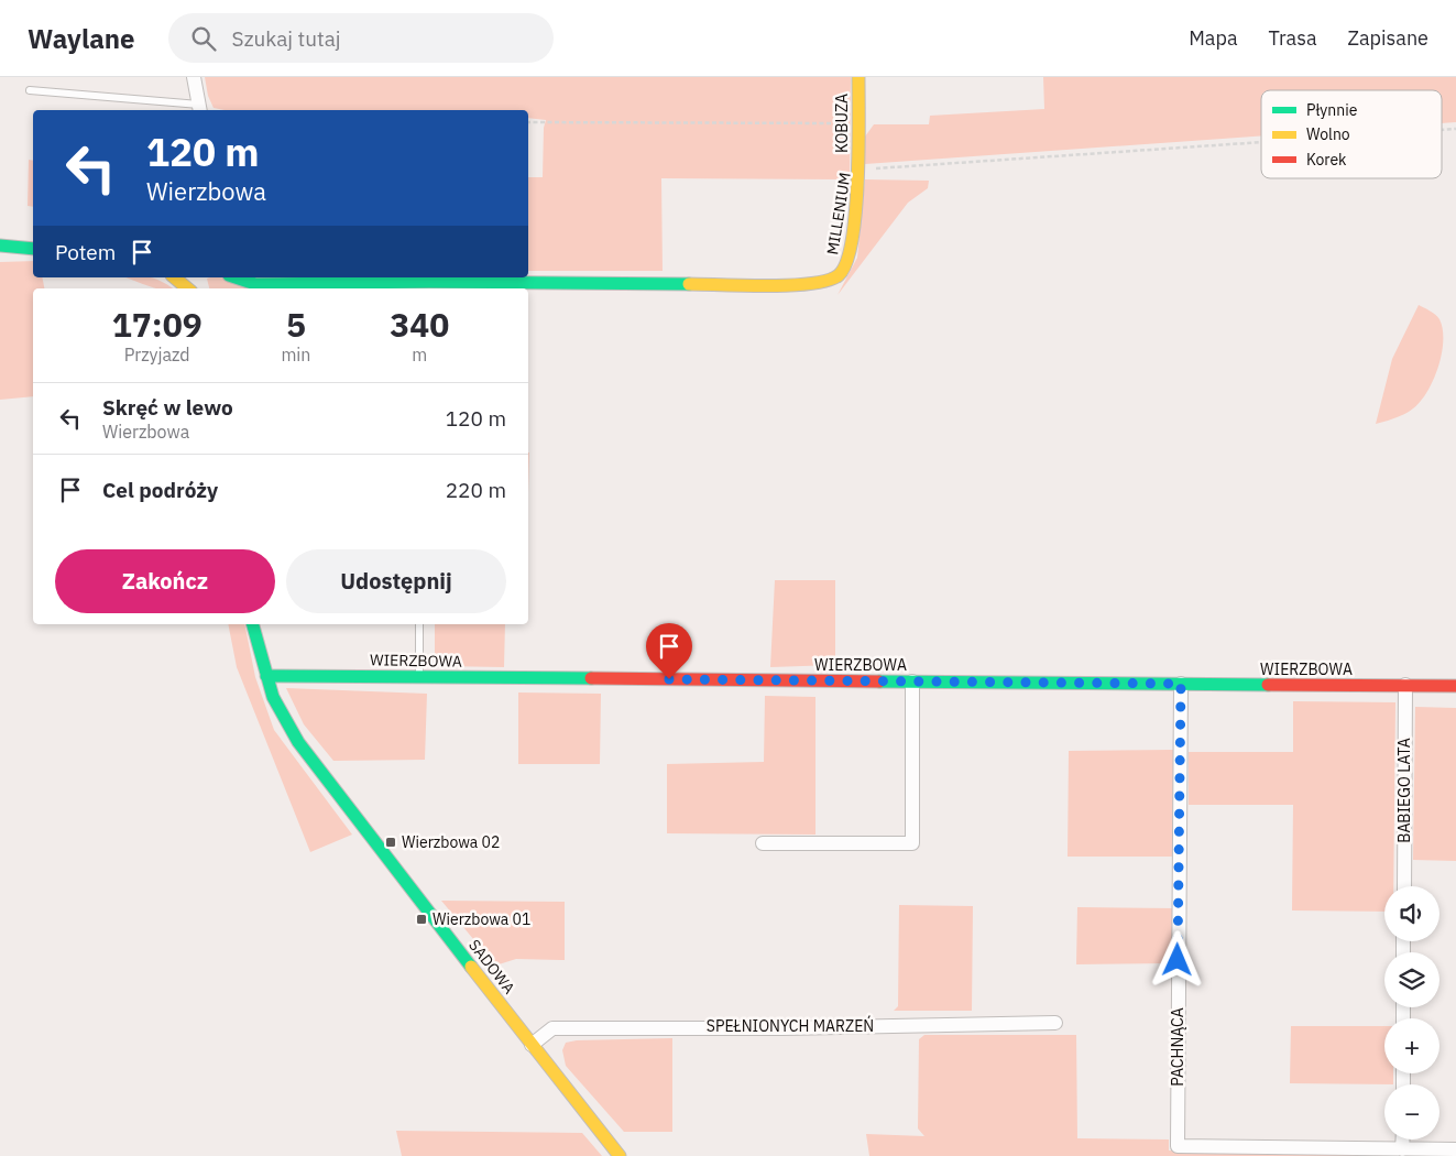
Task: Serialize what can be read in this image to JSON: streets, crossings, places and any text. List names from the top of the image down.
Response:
{
  "streets": {
    "street": [
      "KOBUZA",
      "MILLENIUM",
      "WIERZBOWA",
      "BABIEGO LATA",
      "SADOWA",
      "SPEŁNIONYCH MARZEŃ",
      "PACHNĄCA"
    ]
  },
  "crossings": [
    ["KOBUZA", "MILLENIUM"],
    ["WIERZBOWA", "BABIEGO LATA"],
    ["WIERZBOWA", "SADOWA"],
    ["WIERZBOWA", "PACHNĄCA"],
    ["SADOWA", "SPEŁNIONYCH MARZEŃ"]
  ],
  "places": {
    "transit": ["Wierzbowa 02", "Wierzbowa 01"]
  },
  "legend": ["Płynnie", "Wolno", "Korek"],
  "page": {
    "header": "Waylane",
    "search": "Szukaj tutaj",
    "nav": ["Mapa", "Trasa", "Zapisane"],
    "turn": ["120 m", "Wierzbowa"],
    "then": "Potem",
    "eta": [
      "17:09",
      "Przyjazd",
      "5",
      "min",
      "340",
      "m"
    ],
    "list": [
      {
        "name": "Skręć w lewo",
        "note": "Wierzbowa",
        "value": "120 m"
      },
      {
        "name": "Cel podróży",
        "value": "220 m"
      }
    ],
    "buttons": ["Zakończ", "Udostępnij"],
    "map_buttons": ["+", "−"]
  }
}
